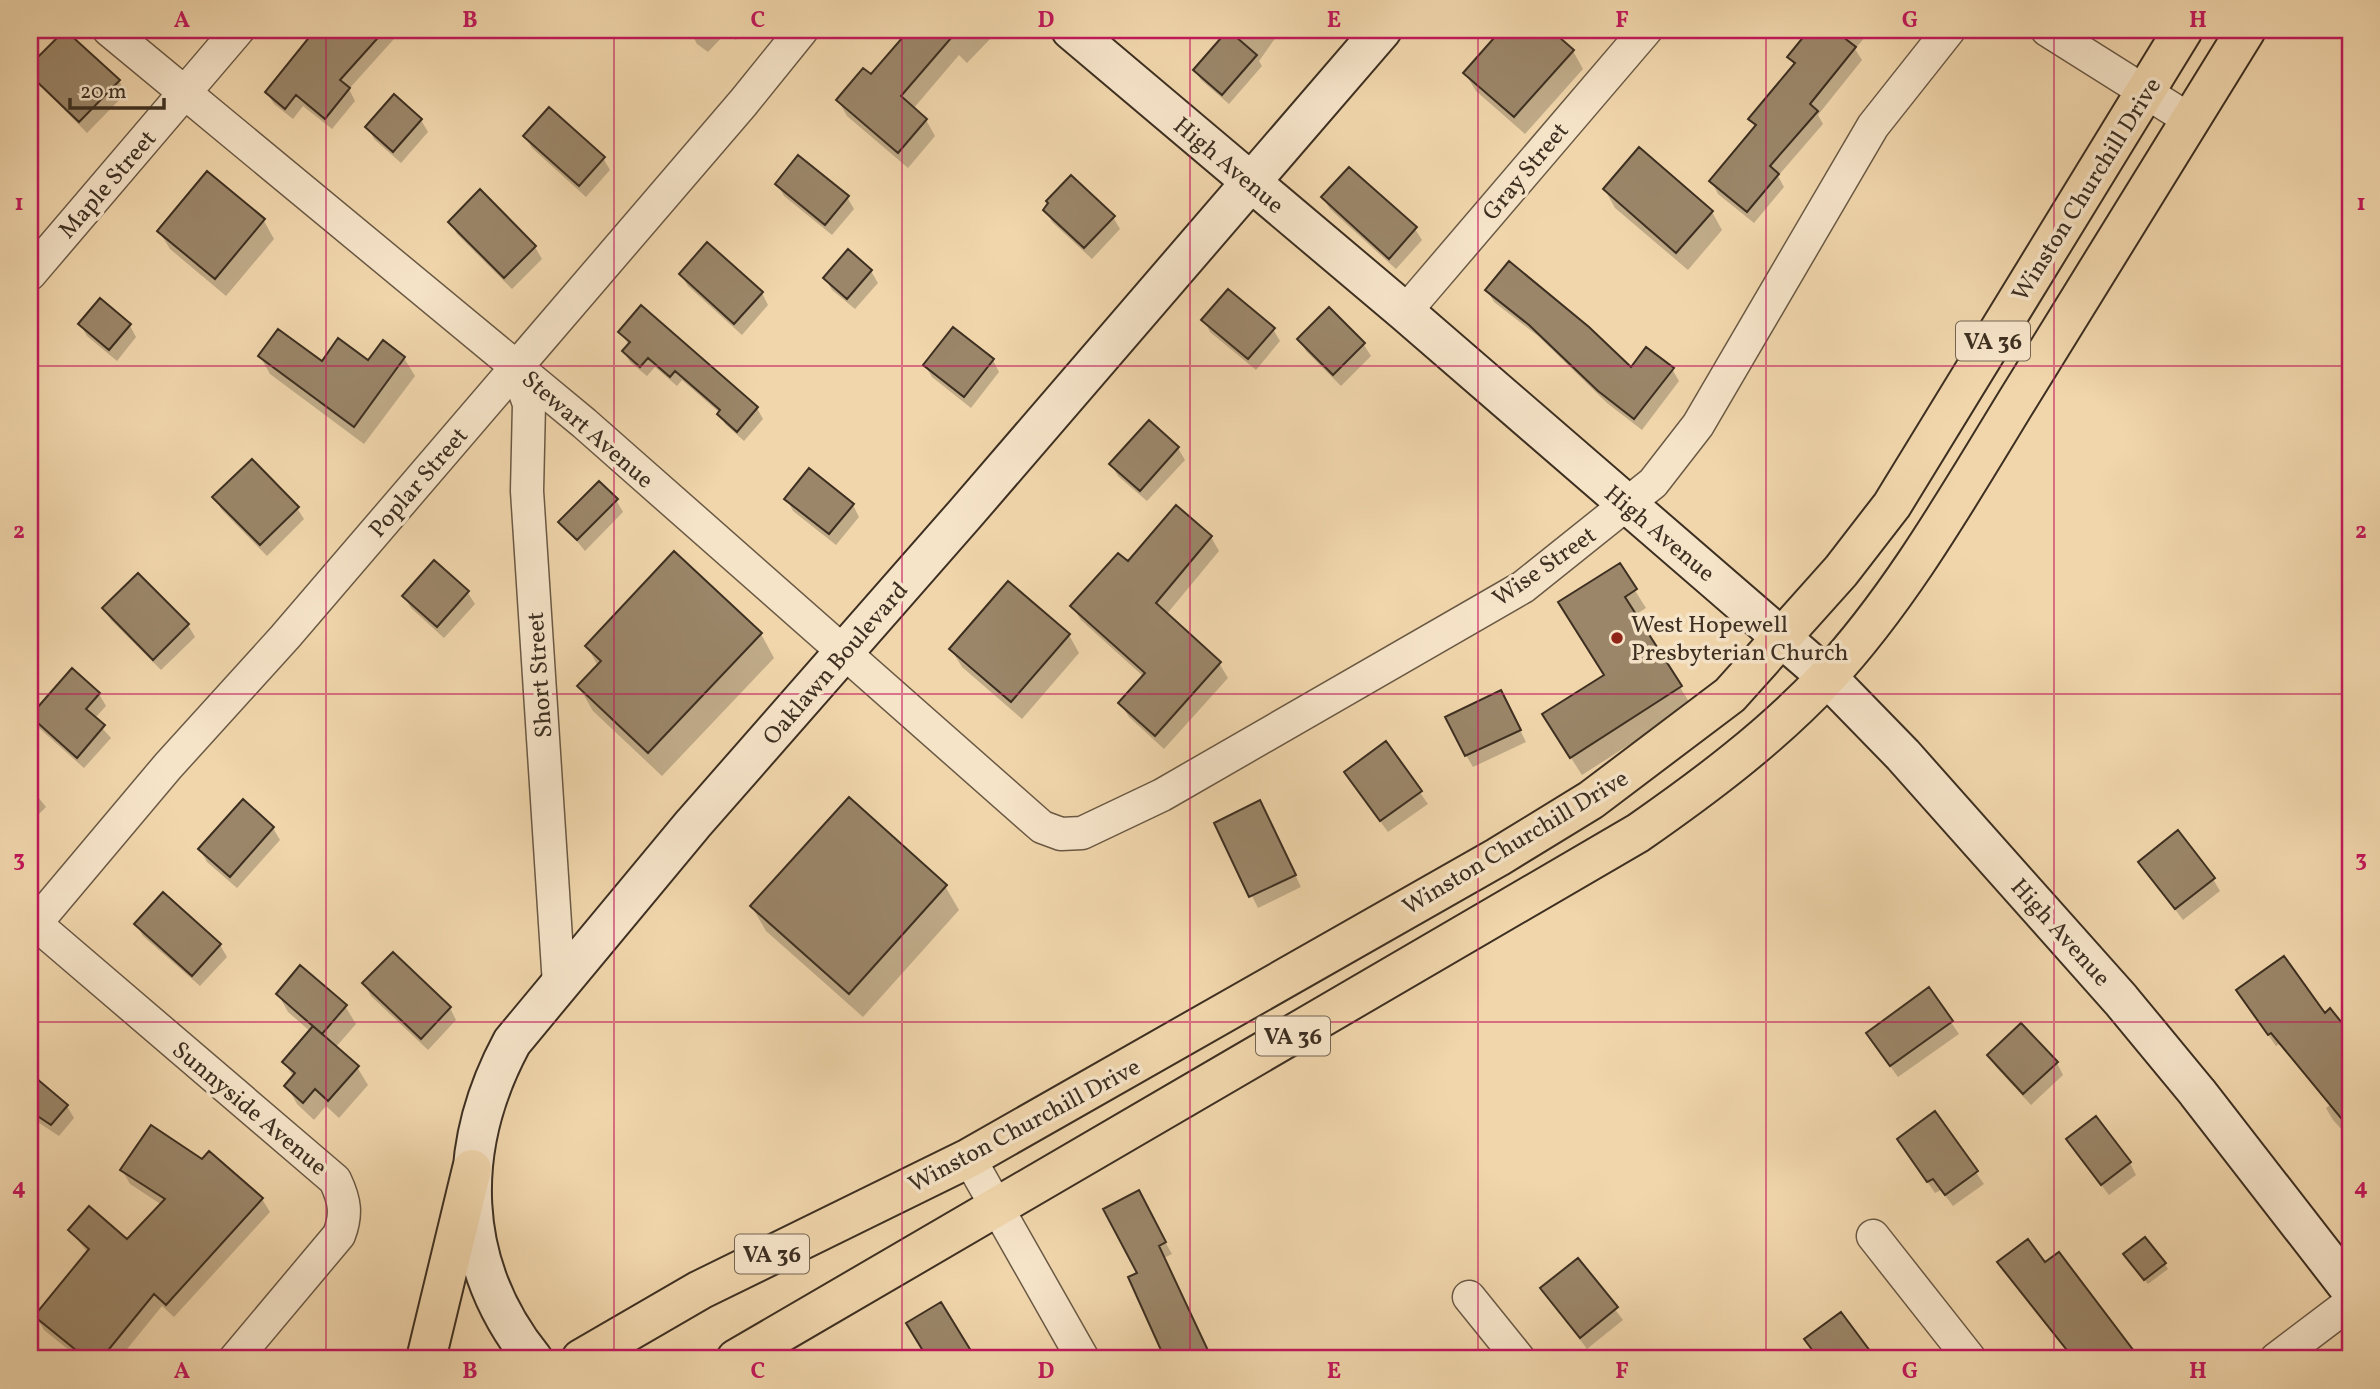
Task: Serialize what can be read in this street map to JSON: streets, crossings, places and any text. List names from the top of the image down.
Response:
{
  "streets": {
    "highway": ["Winston Churchill Drive", "VA 36"],
    "street": [
      "High Avenue",
      "Gray Street",
      "Maple Street",
      "Stewart Avenue",
      "Poplar Street",
      "Wise Street",
      "Oaklawn Boulevard",
      "Short Street",
      "Sunnyside Avenue"
    ]
  },
  "crossings": [
    ["High Avenue", "Gray Street"],
    ["High Avenue", "Winston Churchill Drive"],
    ["High Avenue", "VA 36"],
    ["High Avenue", "Wise Street"],
    ["High Avenue", "Oaklawn Boulevard"],
    ["Maple Street", "Stewart Avenue"],
    ["Stewart Avenue", "Poplar Street"],
    ["Stewart Avenue", "Wise Street"],
    ["Stewart Avenue", "Oaklawn Boulevard"],
    ["Stewart Avenue", "Short Street"],
    ["Poplar Street", "Short Street"],
    ["Poplar Street", "Sunnyside Avenue"],
    ["Oaklawn Boulevard", "Short Street"]
  ],
  "places": ["West Hopewell Presbyterian Church"],
  "scale_bar": "20 m",
  "grid": {
    "columns": [
      "A",
      "B",
      "C",
      "D",
      "E",
      "F",
      "G",
      "H"
    ],
    "rows": [
      "1",
      "2",
      "3",
      "4"
    ]
  }
}
